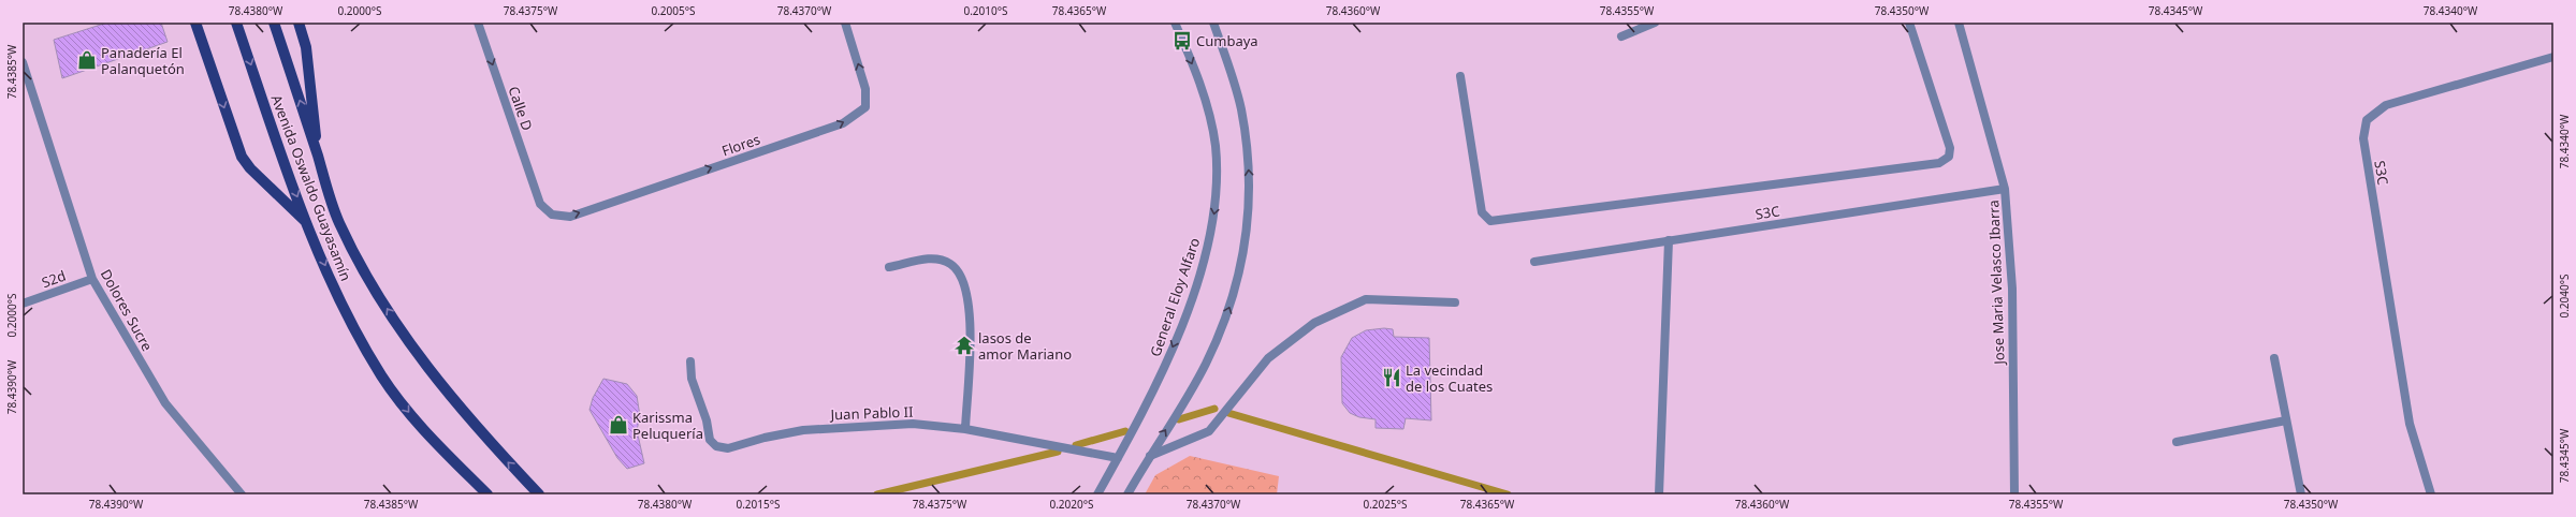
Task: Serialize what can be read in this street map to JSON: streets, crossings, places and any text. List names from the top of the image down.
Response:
{
  "streets": {
    "main road": ["Avenida Oswaldo Guayasamín"],
    "street": [
      "Calle D",
      "Flores",
      "S3C",
      "S2d",
      "Jose Maria Velasco Ibarra",
      "General Eloy Alfaro",
      "Dolores Sucre",
      "Juan Pablo II"
    ]
  },
  "crossings": [
    ["Calle D", "Flores"],
    ["S3C", "Jose Maria Velasco Ibarra"],
    ["S2d", "Dolores Sucre"],
    ["General Eloy Alfaro", "Juan Pablo II"]
  ],
  "one_way": ["Calle D", "Flores"],
  "places": {
    "bus stop": ["Cumbaya"],
    "shop": ["Panadería El Palanquetón", "Karissma Peluquería"],
    "temple": ["lasos de amor Mariano"],
    "restaurant": ["La vecindad de los Cuates"]
  },
  "coordinates": [
    "78.4380°W",
    "0.2000°S",
    "78.4375°W",
    "0.2005°S",
    "78.4370°W",
    "0.2010°S",
    "78.4365°W",
    "78.4360°W",
    "78.4355°W",
    "78.4350°W",
    "78.4345°W",
    "78.4340°W",
    "78.4385°W",
    "0.2040°S",
    "78.4390°W",
    "0.2015°S",
    "0.2020°S",
    "0.2025°S"
  ]
}
